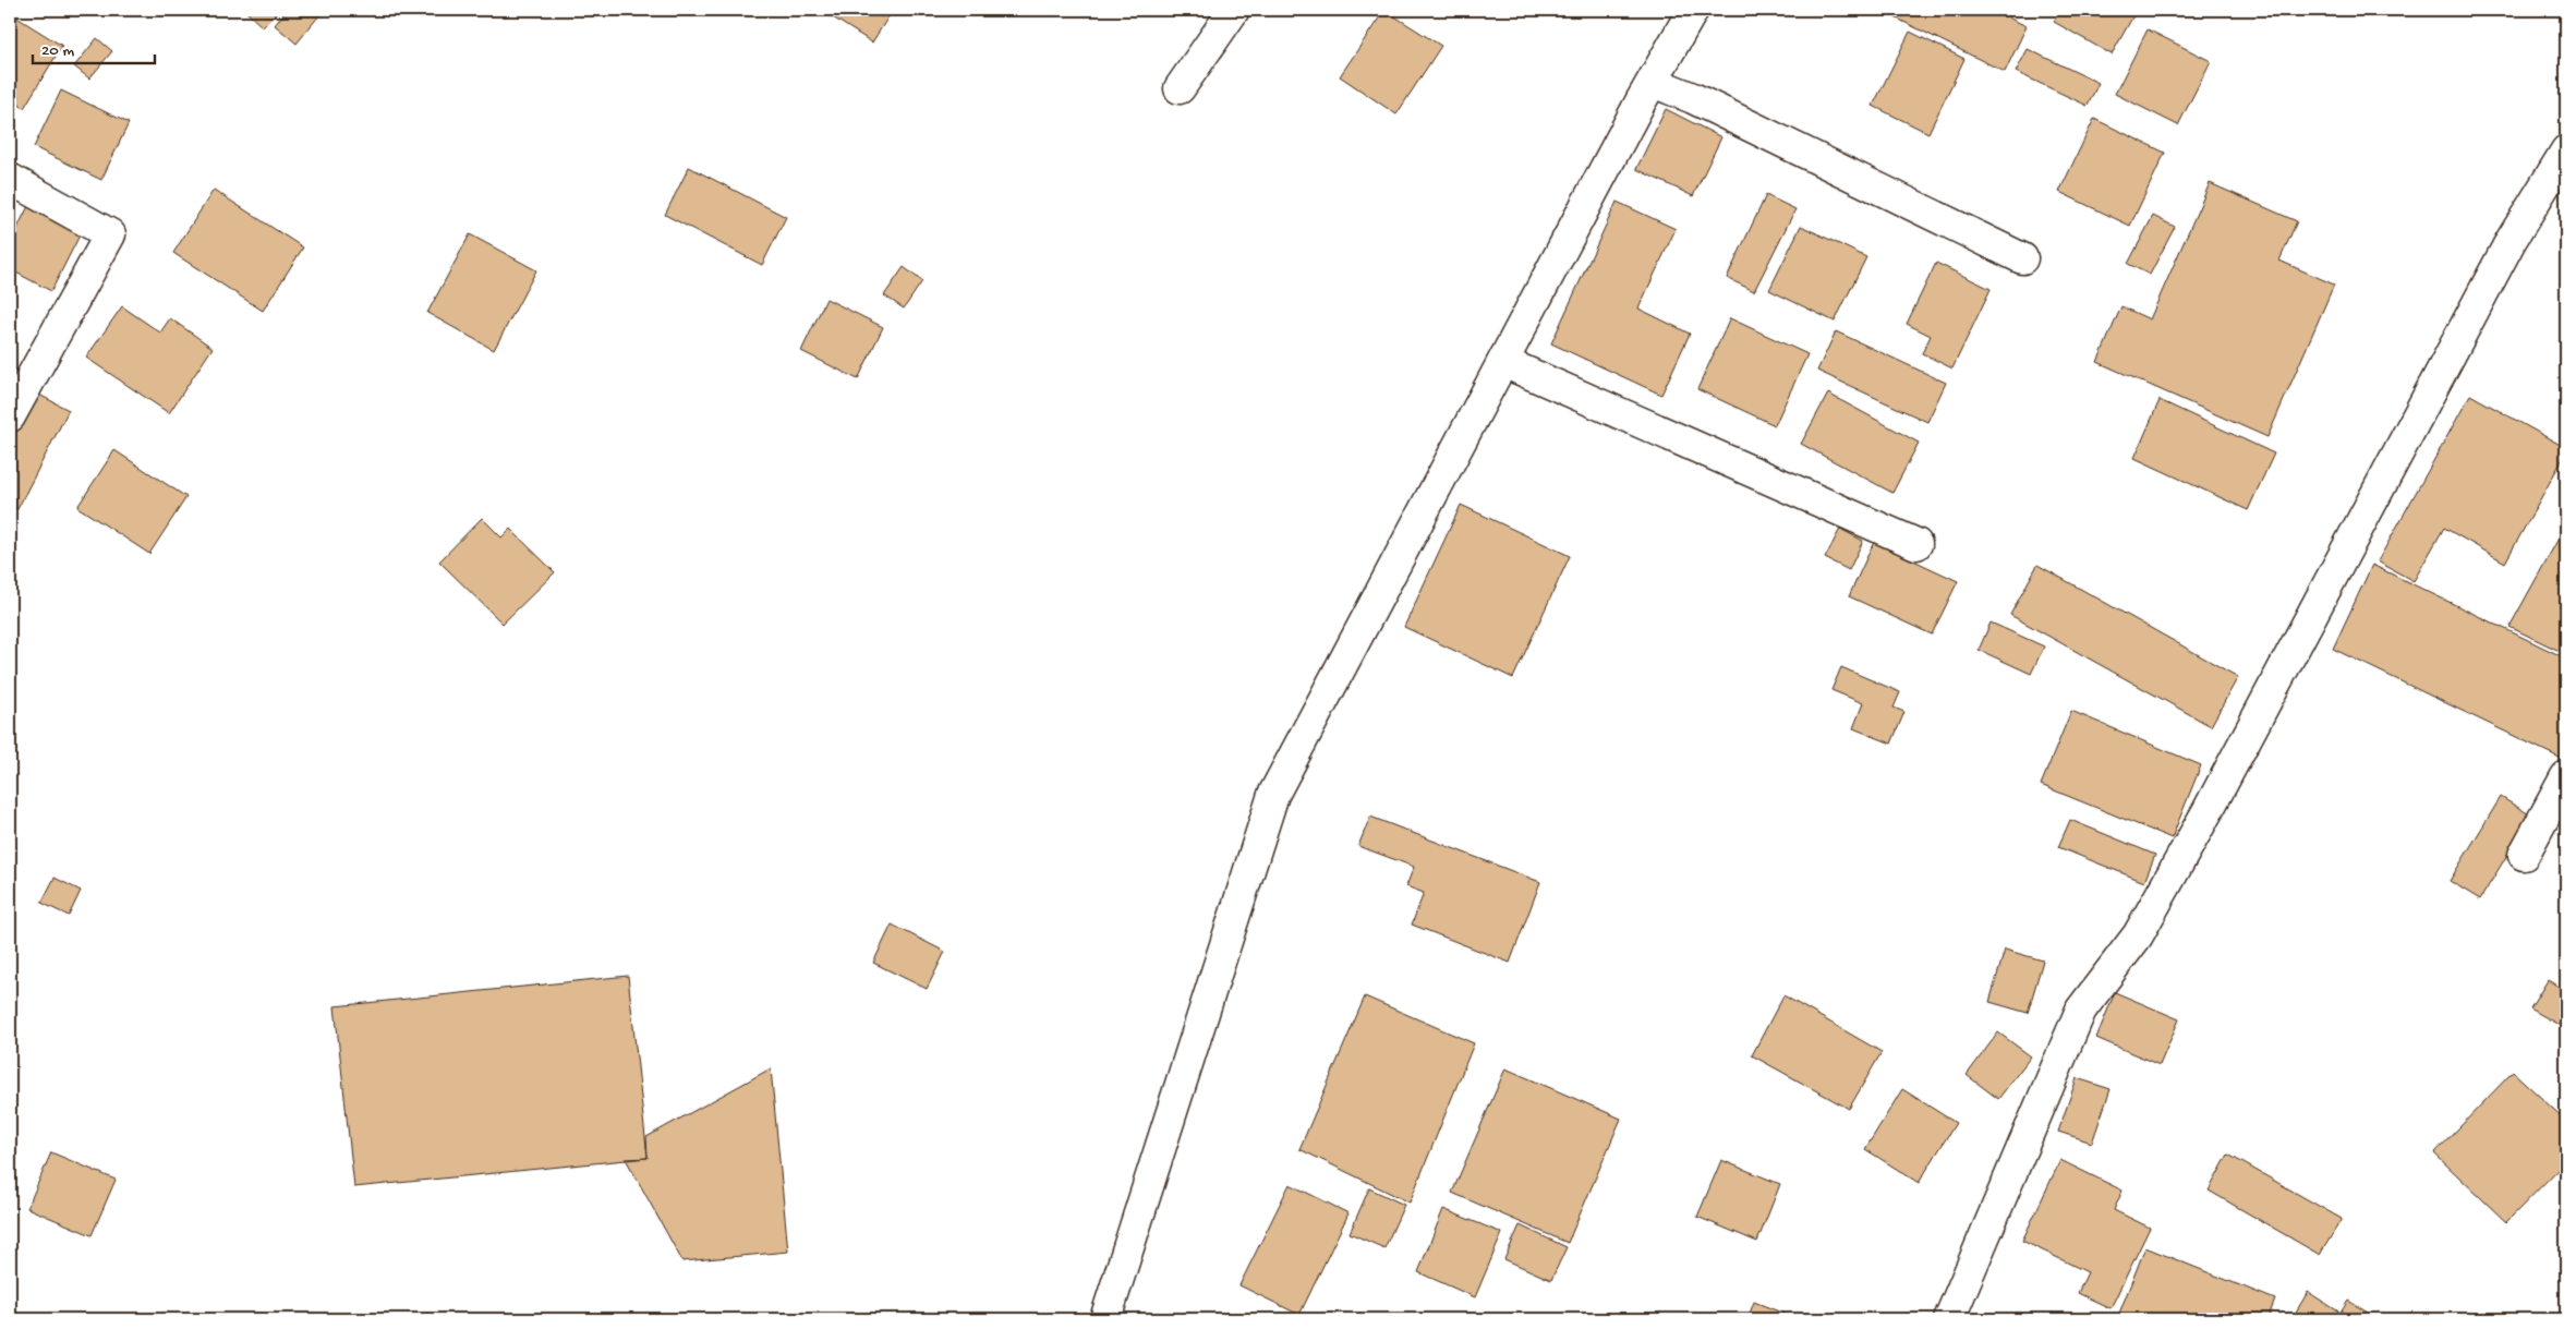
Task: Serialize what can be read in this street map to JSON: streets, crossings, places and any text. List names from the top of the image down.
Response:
{
  "scale_bar": "20 m"
}
